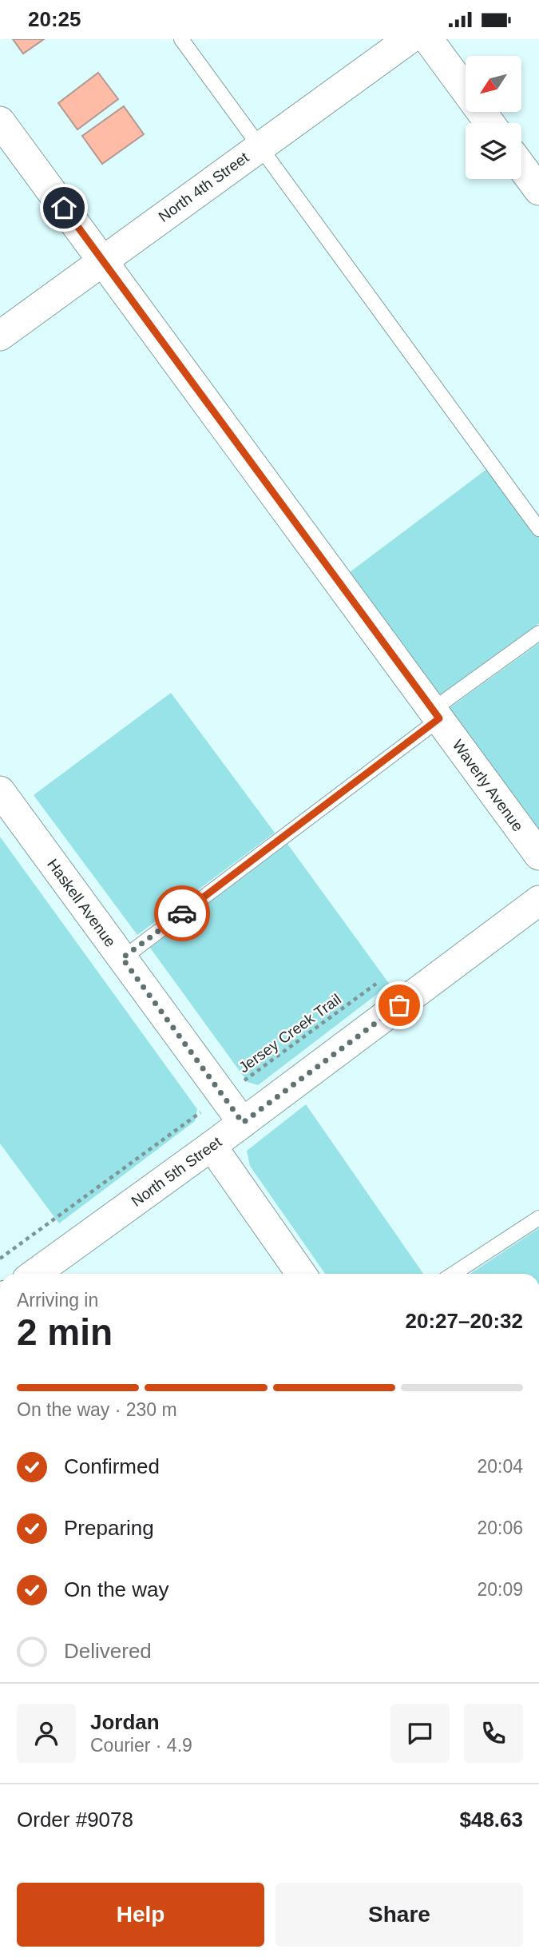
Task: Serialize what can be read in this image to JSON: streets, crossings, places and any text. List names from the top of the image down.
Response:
{
  "streets": {
    "street": [
      "North 4th Street",
      "Waverly Avenue",
      "Haskell Avenue",
      "North 5th Street"
    ],
    "path": ["Jersey Creek Trail"]
  },
  "crossings": [
    ["North 4th Street", "Waverly Avenue"],
    ["Haskell Avenue", "Jersey Creek Trail"],
    ["Haskell Avenue", "North 5th Street"]
  ],
  "north": "bottom left",
  "page": {
    "status": "20:25",
    "heading": ["2 min", "Arriving in", "20:27–20:32"],
    "panel": [
      "Jordan",
      "Courier · 4.9",
      "Order #9078",
      "$48.63"
    ],
    "bar": "On the way · 230 m",
    "list": [
      ["Confirmed", "20:04"],
      ["Preparing", "20:06"],
      ["On the way", "20:09"],
      "Delivered"
    ],
    "buttons": ["Help", "Share"]
  }
}
